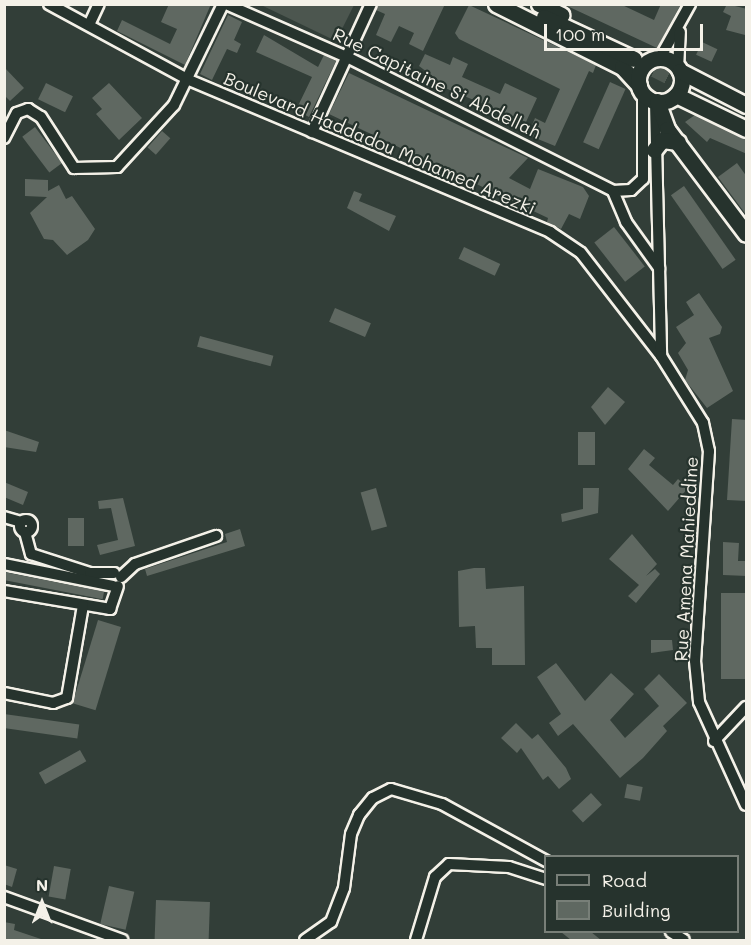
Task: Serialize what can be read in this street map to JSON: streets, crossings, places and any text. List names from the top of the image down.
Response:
{
  "streets": {
    "street": ["Rue Capitaine Si Abdellah", "Boulevard Haddadou Mohamed Arezki", "Rue Amena Mahieddine"]
  },
  "crossings": [
    ["Boulevard Haddadou Mohamed Arezki", "Rue Amena Mahieddine"]
  ],
  "legend": ["Road", "Building"],
  "scale_bar": "100 m",
  "north": "top"
}
